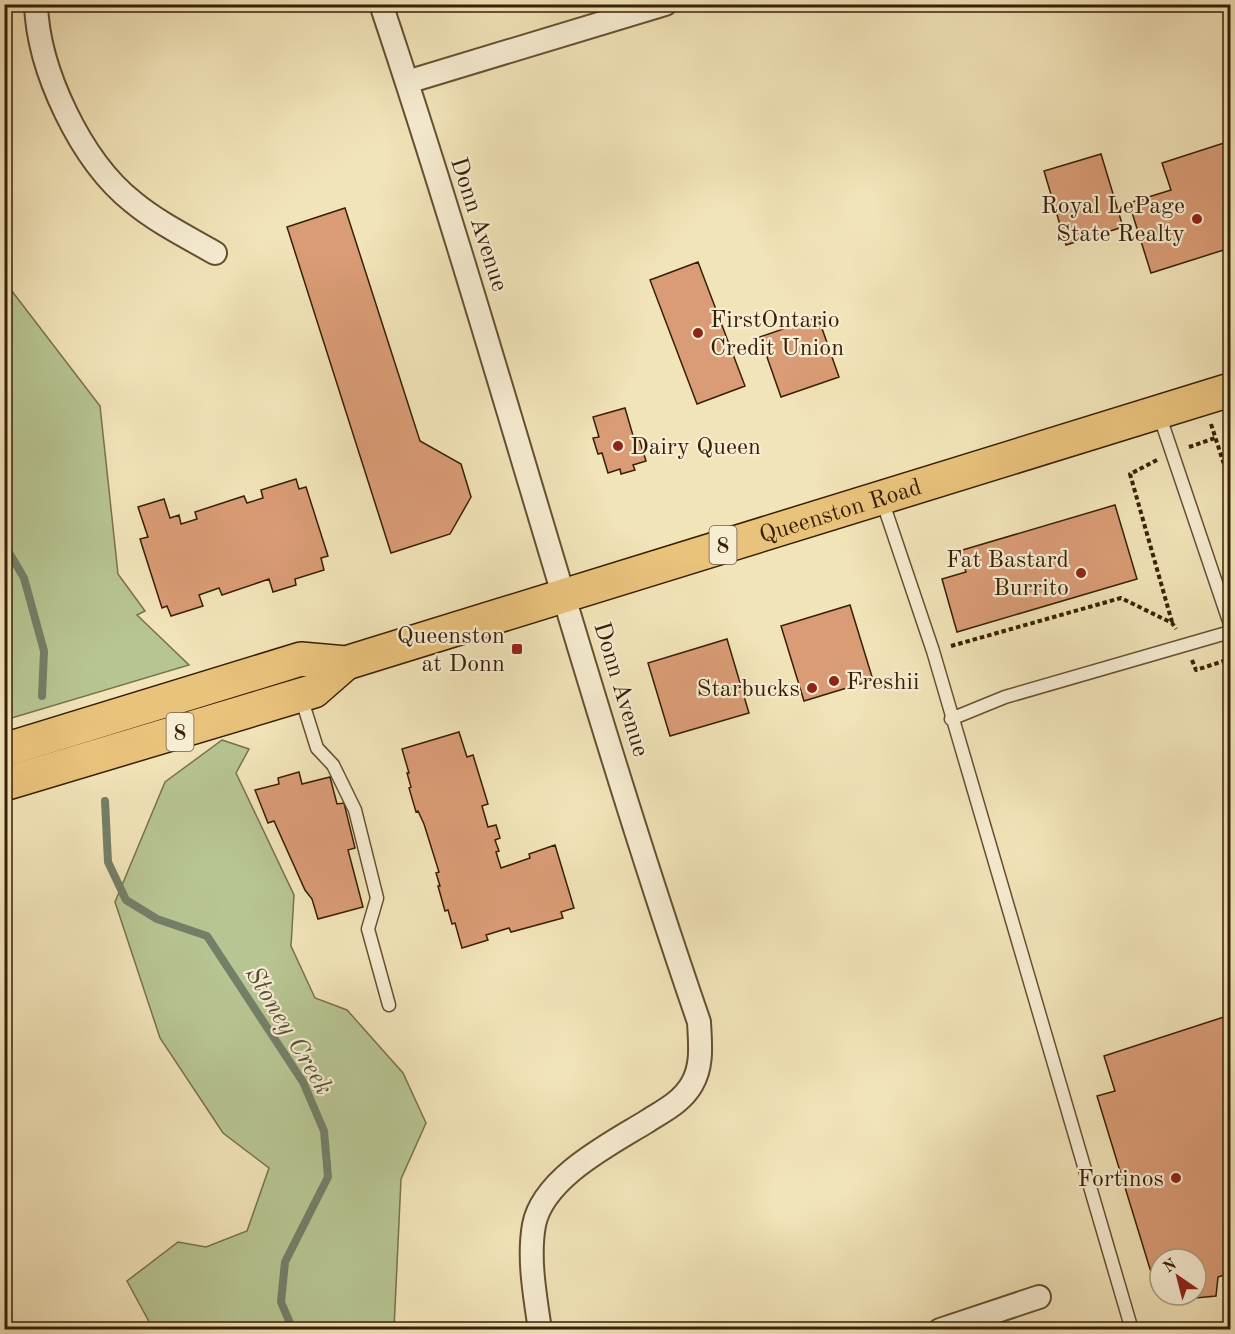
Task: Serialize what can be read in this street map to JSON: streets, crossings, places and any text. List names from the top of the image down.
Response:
{
  "streets": {
    "main road": ["Queenston Road", "8"],
    "street": ["Donn Avenue"]
  },
  "crossings": [
    ["Donn Avenue", "Queenston Road"]
  ],
  "water": ["Stoney Creek"],
  "places": {
    "other": [
      "Royal LePage State Realty",
      "FirstOntario Credit Union",
      "Dairy Queen",
      "Fat Bastard Burrito",
      "Freshii",
      "Starbucks",
      "Fortinos"
    ],
    "transit": ["Queenston at Donn"]
  },
  "north": "top left"
}
